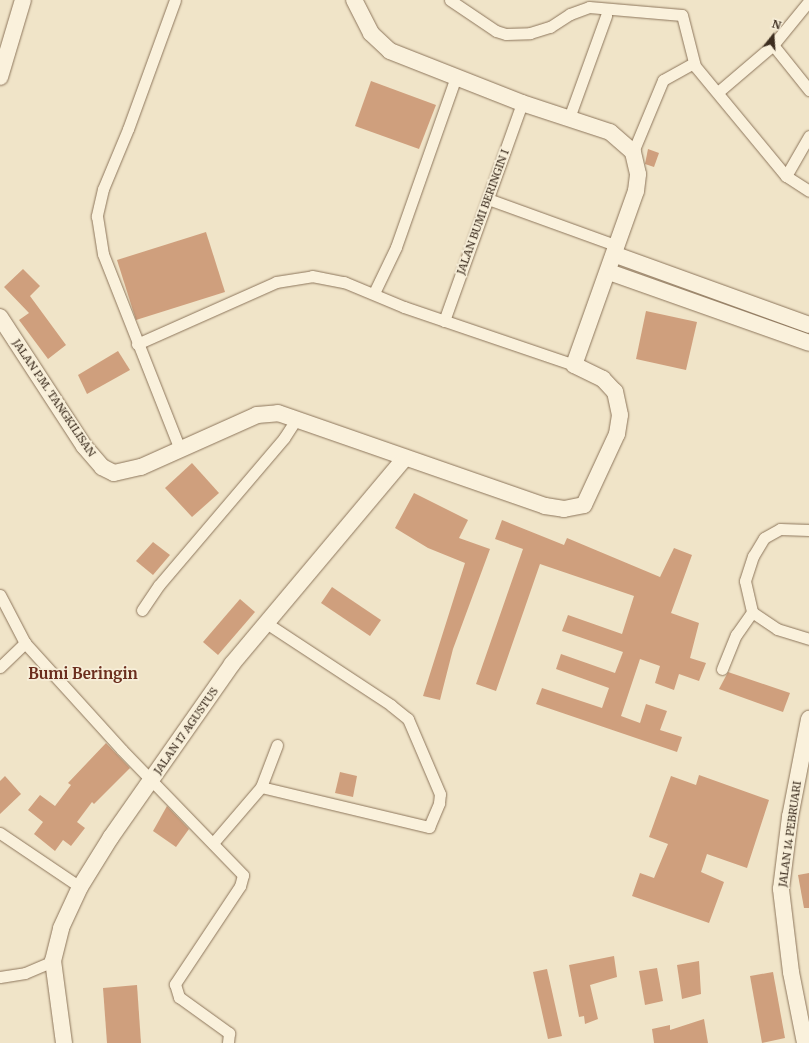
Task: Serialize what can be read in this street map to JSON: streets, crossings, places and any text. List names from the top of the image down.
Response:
{
  "streets": {
    "street": [
      "JALAN BUMI BERINGIN I",
      "JALAN P.M. TANGKILISAN",
      "JALAN 17 AGUSTUS",
      "JALAN 14 PEBRUARI"
    ]
  },
  "crossings": [
    ["JALAN P.M. TANGKILISAN", "JALAN 17 AGUSTUS"]
  ],
  "districts": ["Bumi Beringin"],
  "north": "top"
}
